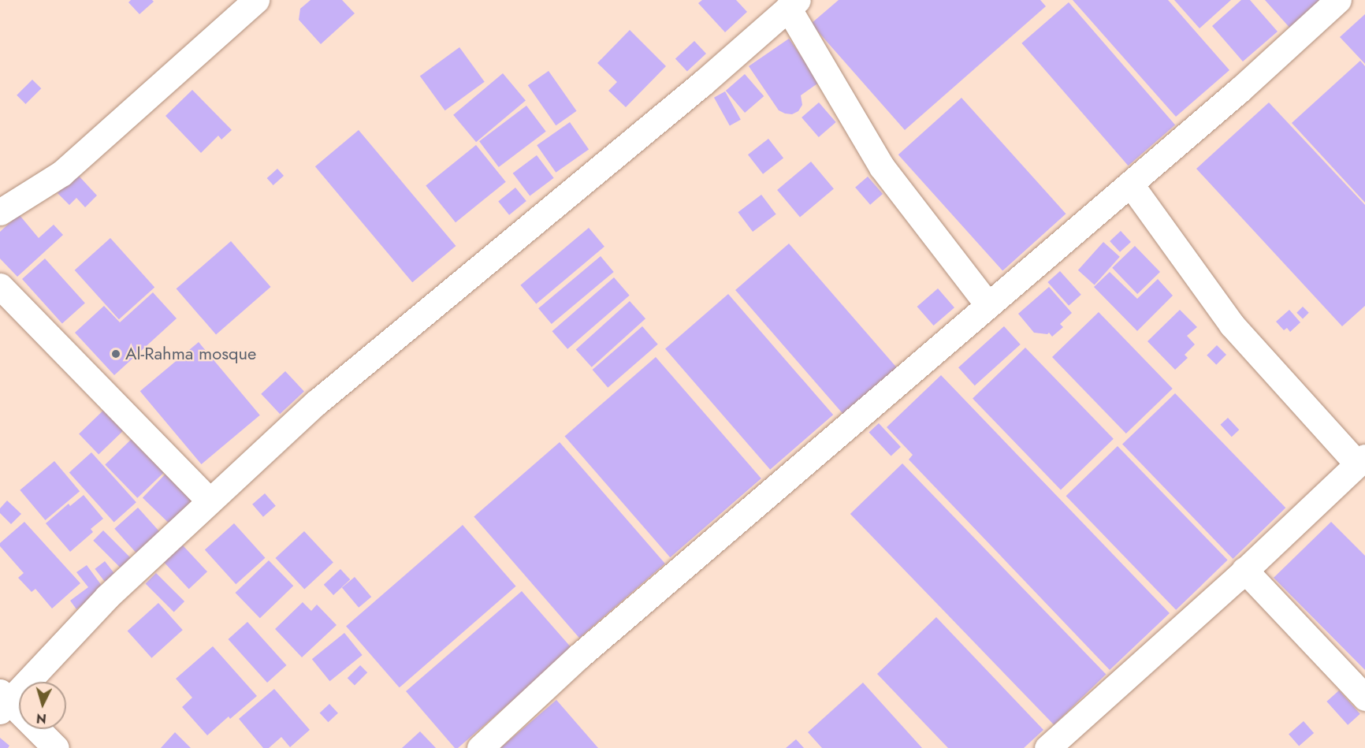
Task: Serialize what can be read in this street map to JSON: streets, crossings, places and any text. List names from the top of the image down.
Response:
{
  "places": ["Al-Rahma mosque"],
  "north": "bottom"
}
